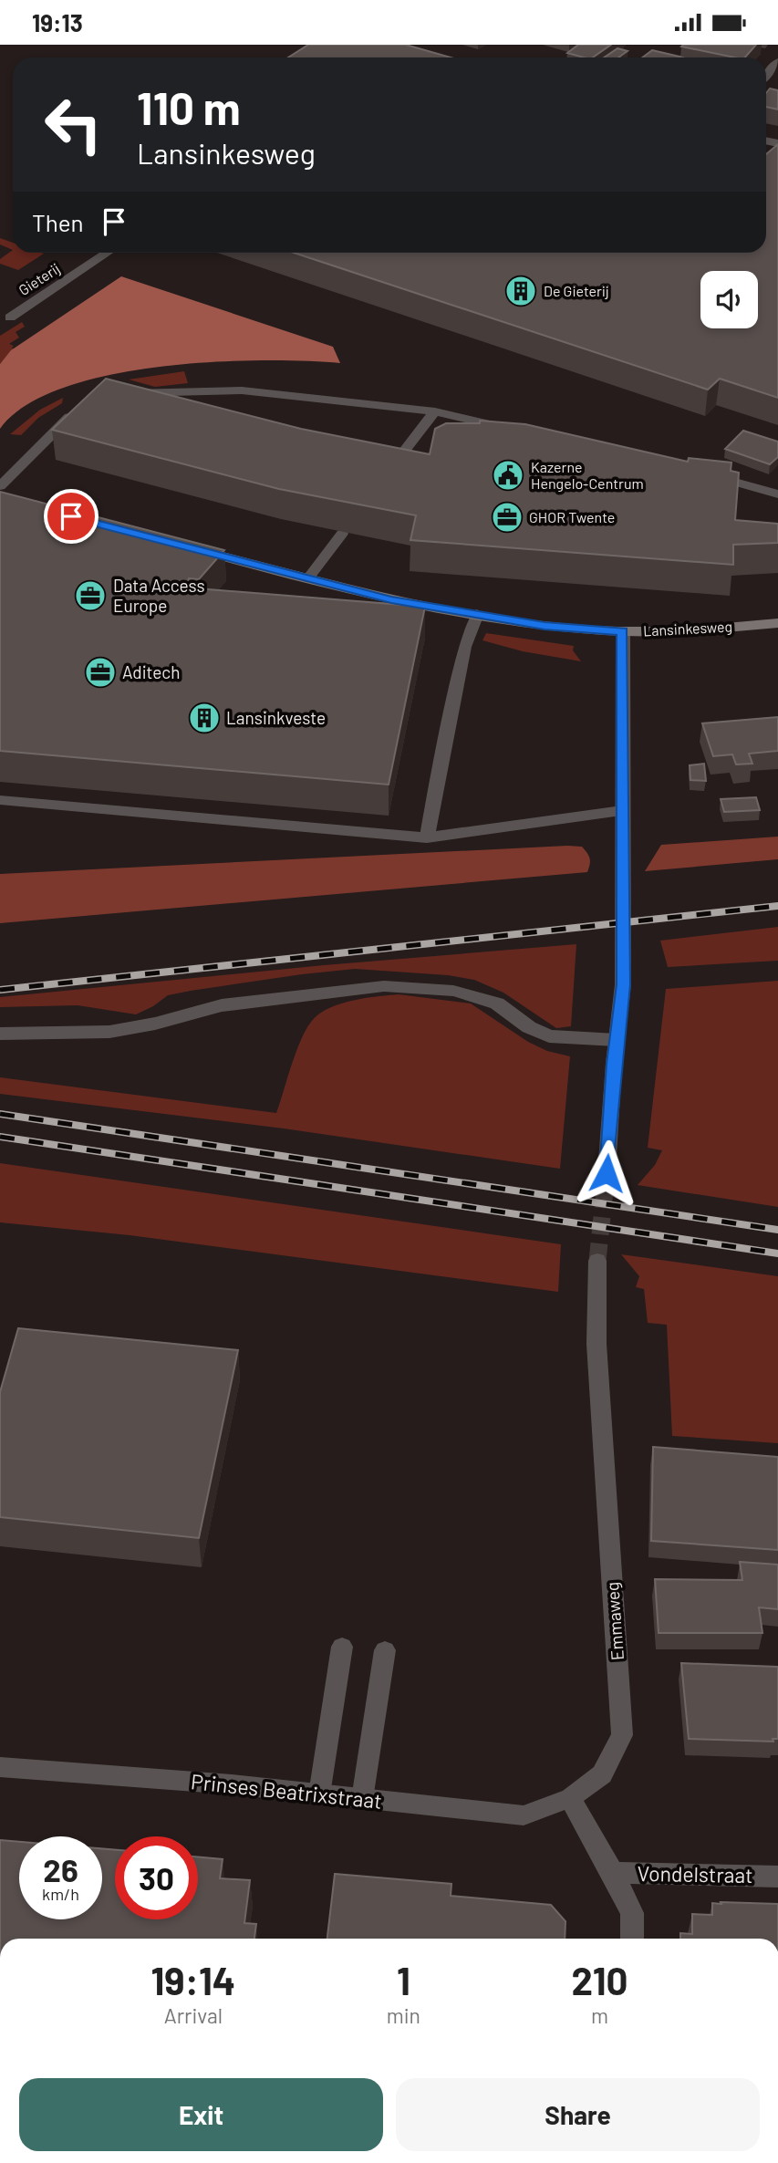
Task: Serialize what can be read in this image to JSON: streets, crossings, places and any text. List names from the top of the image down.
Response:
{
  "streets": {
    "main road": ["Lansinkesweg"],
    "street": [
      "Gieterij",
      "Emmaweg",
      "Prinses Beatrixstraat",
      "Vondelstraat"
    ]
  },
  "crossings": [
    ["Emmaweg", "Prinses Beatrixstraat"]
  ],
  "places": {
    "building": ["De Gieterij", "Lansinkveste"],
    "public building": ["Kazerne Hengelo-Centrum"],
    "office": ["GHOR Twente", "Data Access Europe", "Aditech"]
  },
  "page": {
    "status": "19:13",
    "turn": ["110 m", "Lansinkesweg"],
    "then": "Then",
    "speed": "26 km/h",
    "limit": "30",
    "eta": [
      "19:14",
      "Arrival",
      "1",
      "min",
      "210",
      "m"
    ],
    "buttons": ["Exit", "Share"]
  }
}
